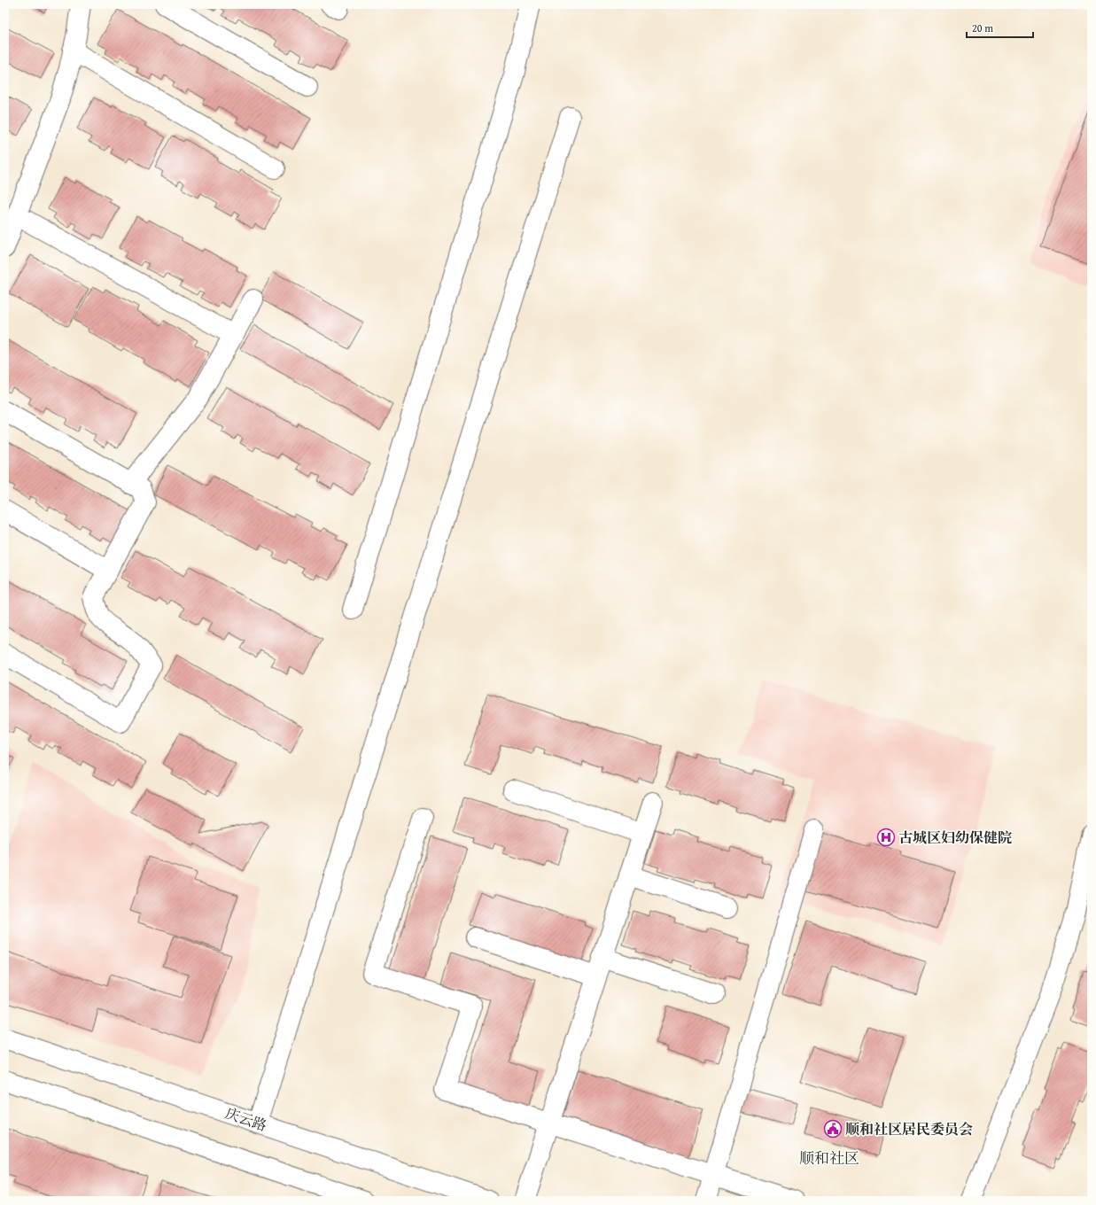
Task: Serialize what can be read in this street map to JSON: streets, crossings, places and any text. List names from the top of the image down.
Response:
{
  "streets": {
    "street": ["庆云路"]
  },
  "districts": ["顺和社区"],
  "places": {
    "hospital": ["古城区妇幼保健院"],
    "public building": ["顺和社区居民委员会"]
  },
  "scale_bar": "20 m"
}
